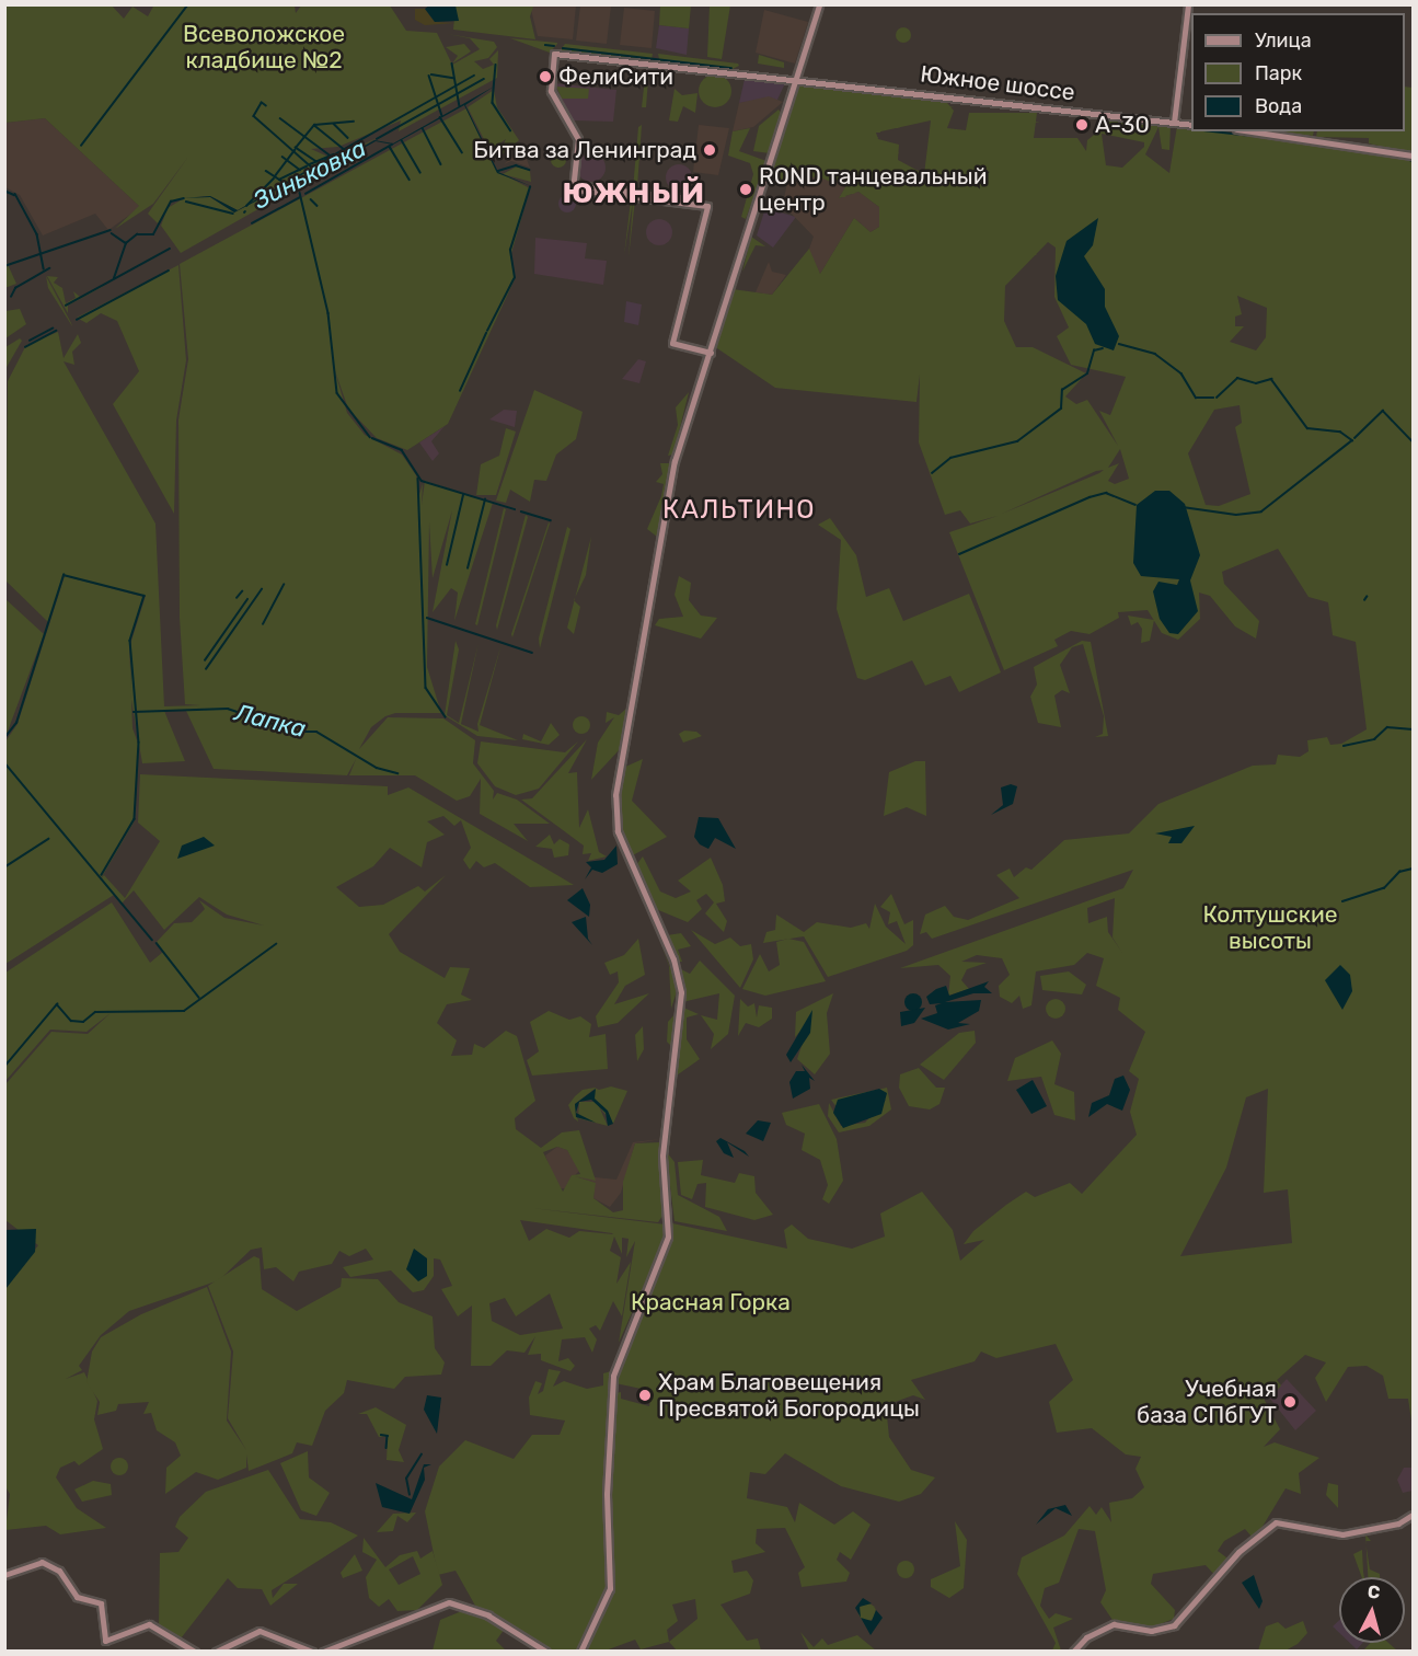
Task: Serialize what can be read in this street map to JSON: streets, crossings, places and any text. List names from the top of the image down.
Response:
{
  "streets": {
    "street": ["Южное шоссе"]
  },
  "districts": ["ЮЖНЫЙ", "КАЛЬТИНО"],
  "water": ["Зиньковка", "Лапка"],
  "parks": ["Всеволожское кладбище №2", "Колтушские высоты", "Красная Горка"],
  "places": [
    "ФелиСити",
    "А-30",
    "Битва за Ленинград",
    "ROND танцевальный центр",
    "Храм Благовещения Пресвятой Богородицы",
    "Учебная база СПбГУТ"
  ],
  "legend": ["Улица", "Парк", "Вода"],
  "north": "top"
}
